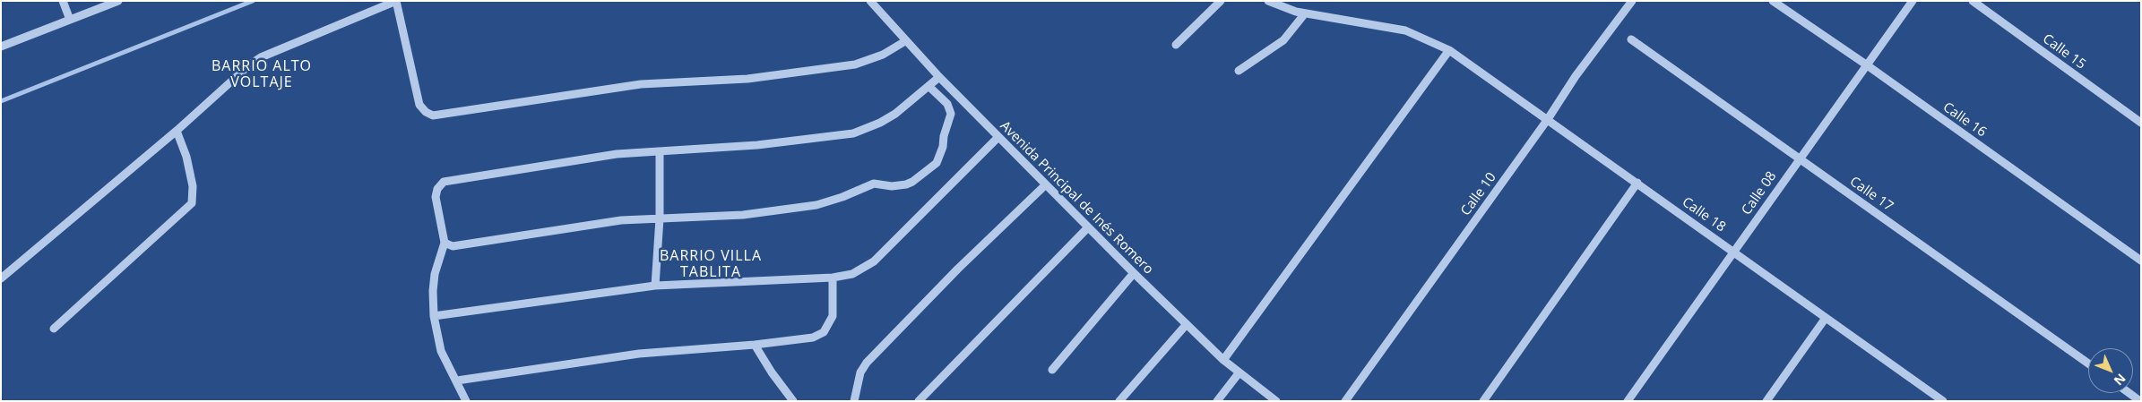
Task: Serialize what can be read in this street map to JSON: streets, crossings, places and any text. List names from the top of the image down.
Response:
{
  "streets": {
    "street": [
      "Calle 15",
      "Calle 16",
      "Calle 08",
      "Calle 10",
      "Calle 17",
      "Avenida Principal de Inés Romero",
      "Calle 18"
    ]
  },
  "crossings": [
    ["Calle 16", "Calle 08"],
    ["Calle 08", "Calle 17"],
    ["Calle 08", "Calle 18"],
    ["Calle 10", "Calle 18"]
  ],
  "districts": ["BARRIO ALTO VOLTAJE", "BARRIO VILLA TABLITA"],
  "north": "bottom right"
}
